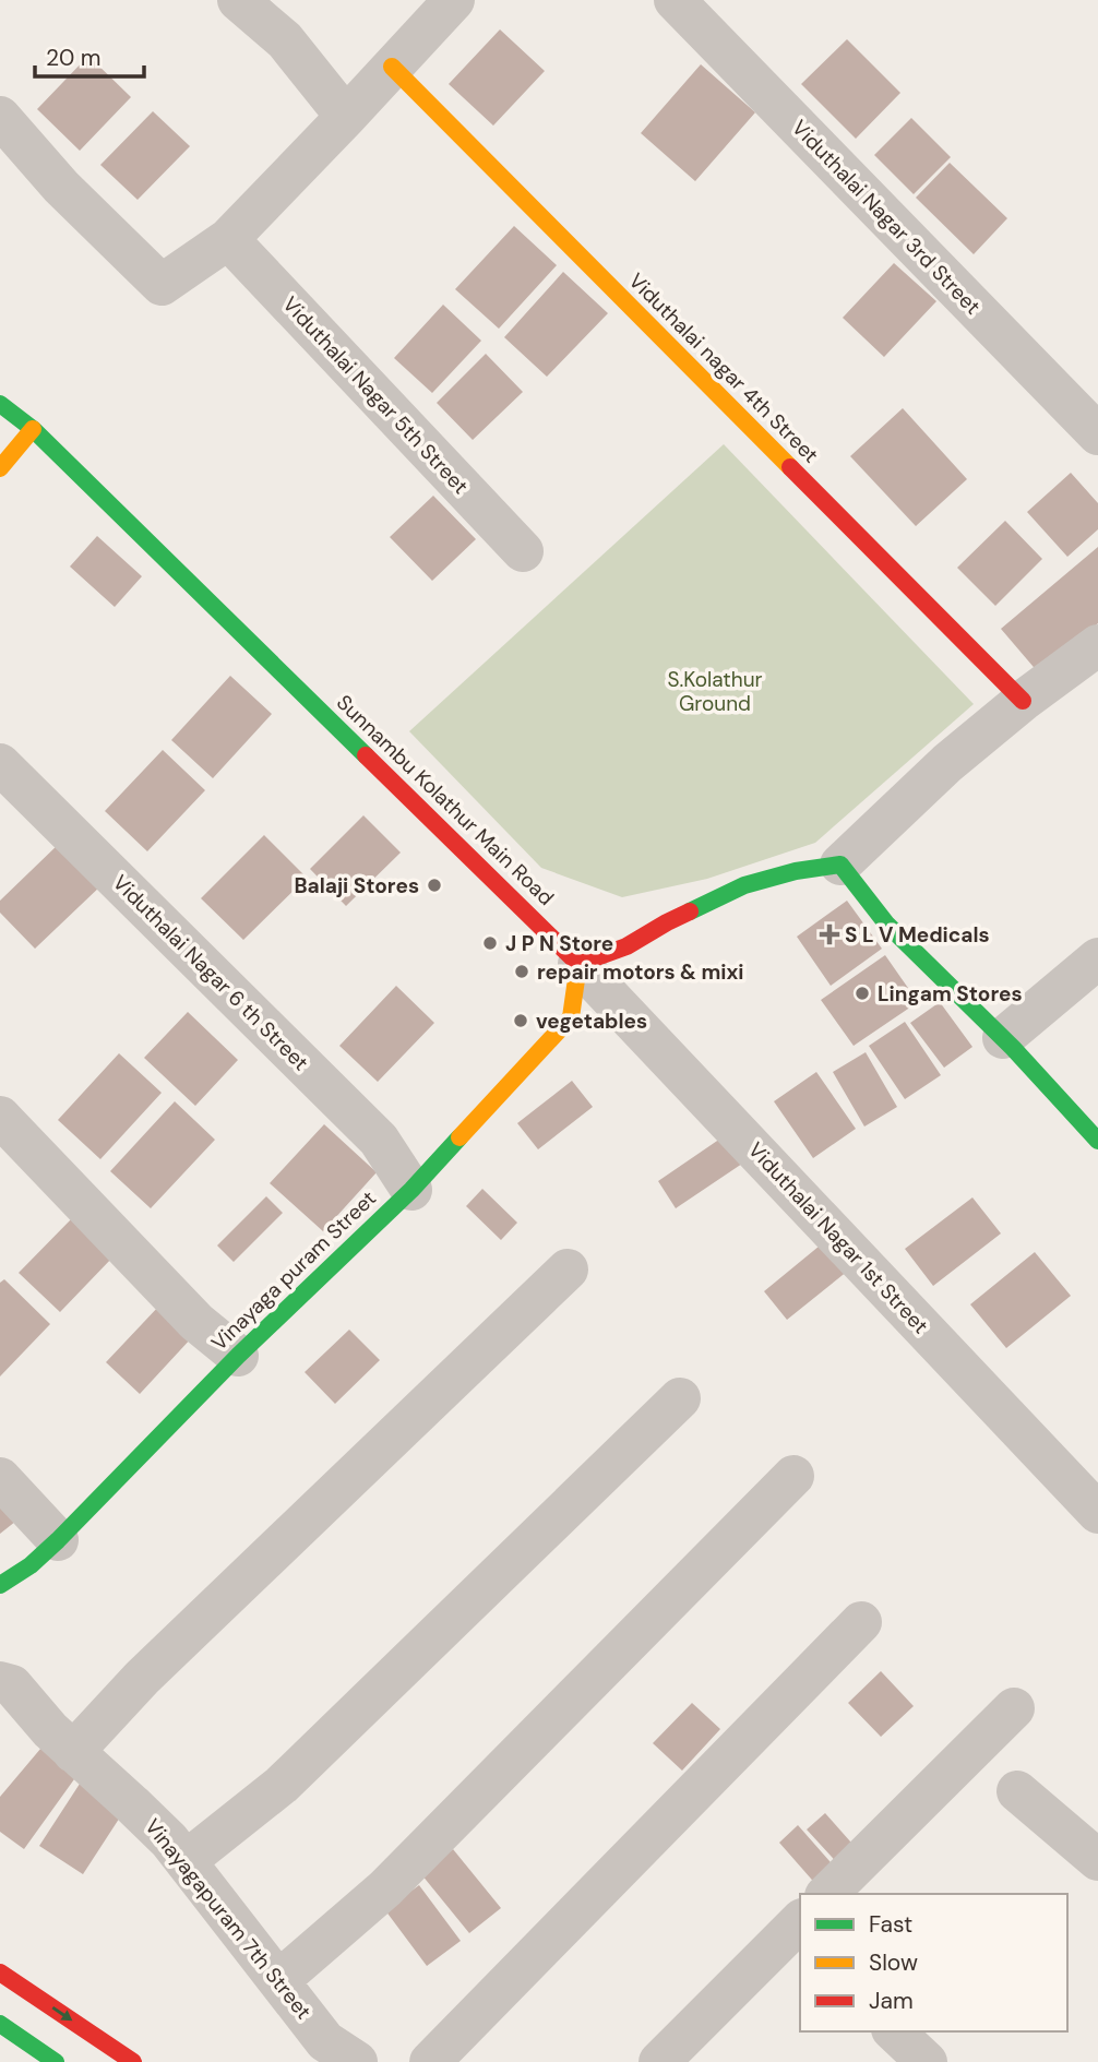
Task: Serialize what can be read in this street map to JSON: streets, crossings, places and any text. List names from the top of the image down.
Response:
{
  "streets": {
    "street": [
      "Viduthalai Nagar 3rd Street",
      "Viduthalai nagar 4th Street",
      "Viduthalai Nagar 5th Street",
      "Sunnambu Kolathur Main Road",
      "Viduthalai Nagar 6 th Street",
      "Viduthalai Nagar 1st Street",
      "Vinayaga puram Street",
      "Vinayagapuram 7th Street"
    ]
  },
  "crossings": [
    ["Sunnambu Kolathur Main Road", "Viduthalai Nagar 1st Street"],
    ["Sunnambu Kolathur Main Road", "Vinayaga puram Street"],
    ["Viduthalai Nagar 6 th Street", "Vinayaga puram Street"],
    ["Viduthalai Nagar 1st Street", "Vinayaga puram Street"]
  ],
  "parks": ["S.Kolathur Ground"],
  "places": {
    "other": [
      "Balaji Stores",
      "J P N Store",
      "repair motors & mixi",
      "Lingam Stores",
      "vegetables"
    ],
    "health": ["S L V Medicals"]
  },
  "legend": ["Fast", "Slow", "Jam"],
  "scale_bar": "20 m"
}
